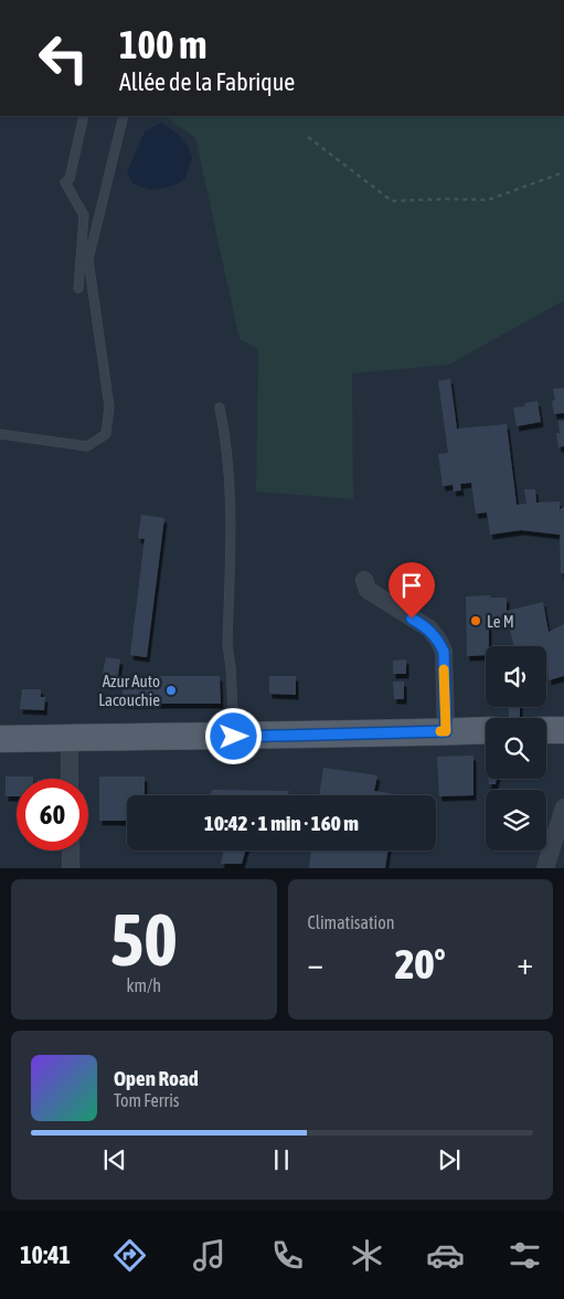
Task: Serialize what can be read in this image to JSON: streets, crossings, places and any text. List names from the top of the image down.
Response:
{
  "places": ["Le M", "Azur Auto Lacouchie"],
  "page": {
    "turn": ["100 m", "Allée de la Fabrique"],
    "limit": "60",
    "trip": "10:42 · 1 min · 160 m",
    "tile": [
      ["50", "km/h"],
      "Climatisation"
    ],
    "heat": ["−", "20°", "+"],
    "song": ["Open Road", "Tom Ferris"],
    "tabs": "10:41"
  }
}
